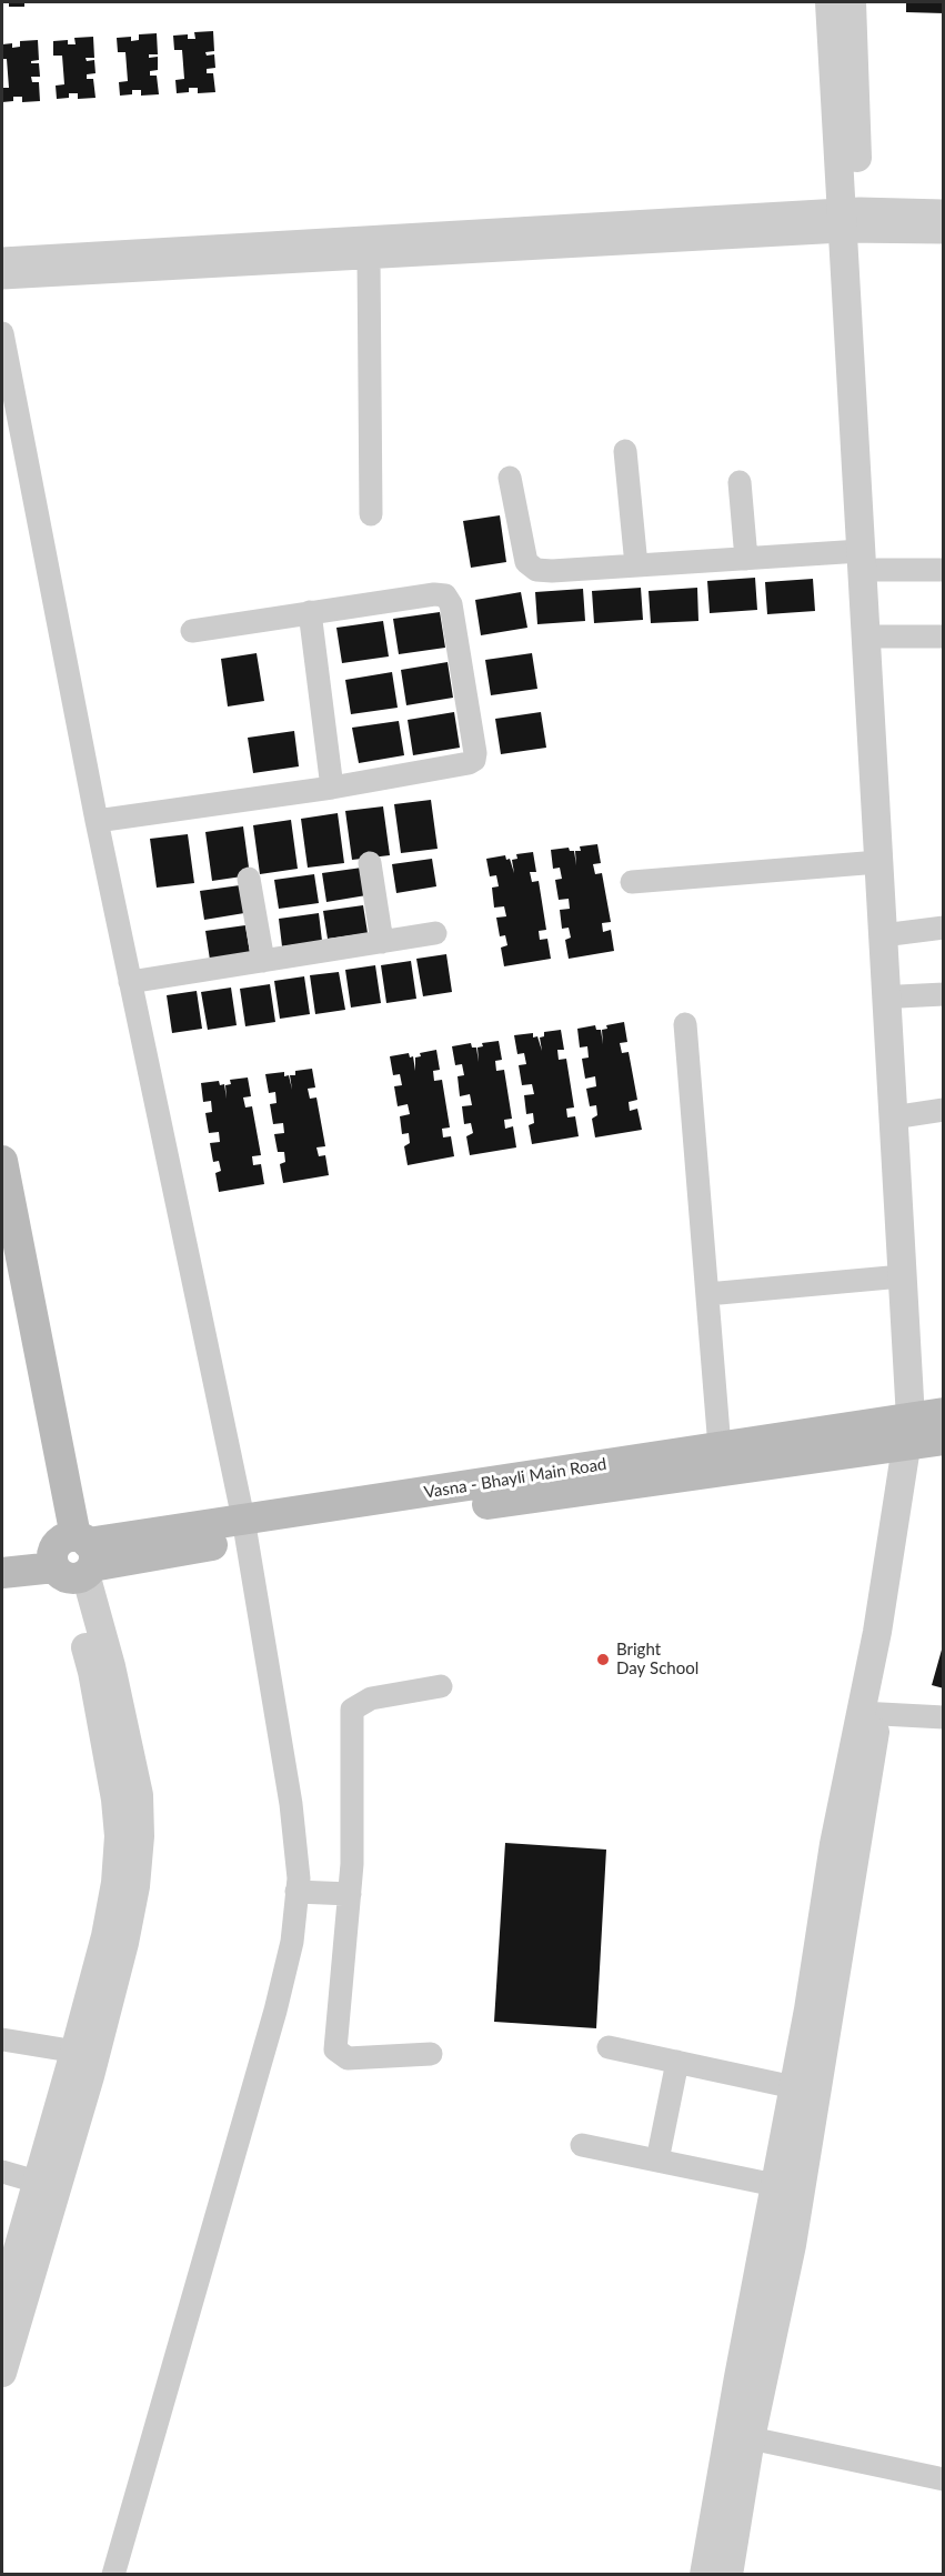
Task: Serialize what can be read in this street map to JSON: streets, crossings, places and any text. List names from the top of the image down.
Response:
{
  "streets": {
    "main road": ["Vasna - Bhayli Main Road"]
  },
  "places": ["Bright Day School"]
}
